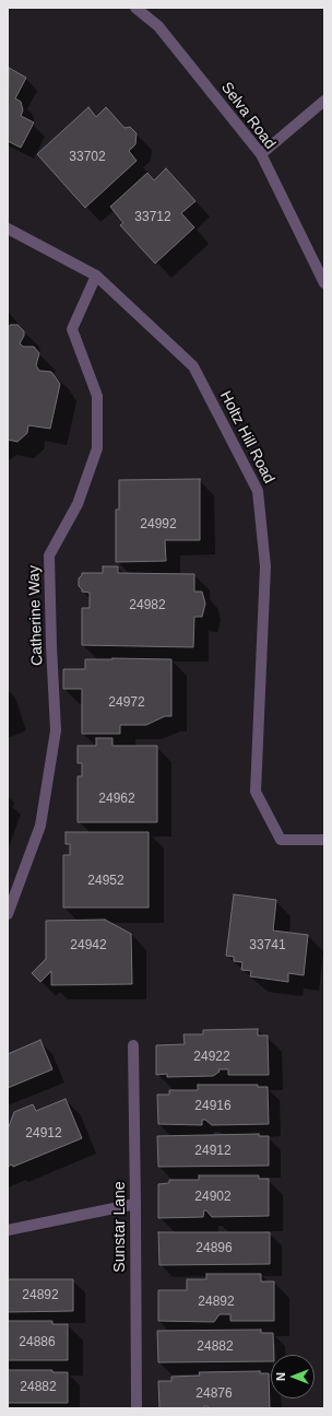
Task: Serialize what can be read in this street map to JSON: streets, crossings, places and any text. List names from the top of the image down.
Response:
{
  "streets": {
    "street": [
      "Selva Road",
      "Holtz Hill Road",
      "Catherine Way",
      "Sunstar Lane"
    ]
  },
  "crossings": [
    ["Holtz Hill Road", "Catherine Way"]
  ],
  "house_numbers": [
    "33702",
    "33712",
    "24992",
    "24982",
    "24972",
    "24962",
    "24952",
    "24942",
    "33741",
    "24922",
    "24916",
    "24912",
    "24912",
    "24902",
    "24896",
    "24892",
    "24892",
    "24886",
    "24882",
    "24882",
    "24876"
  ],
  "north": "left"
}
